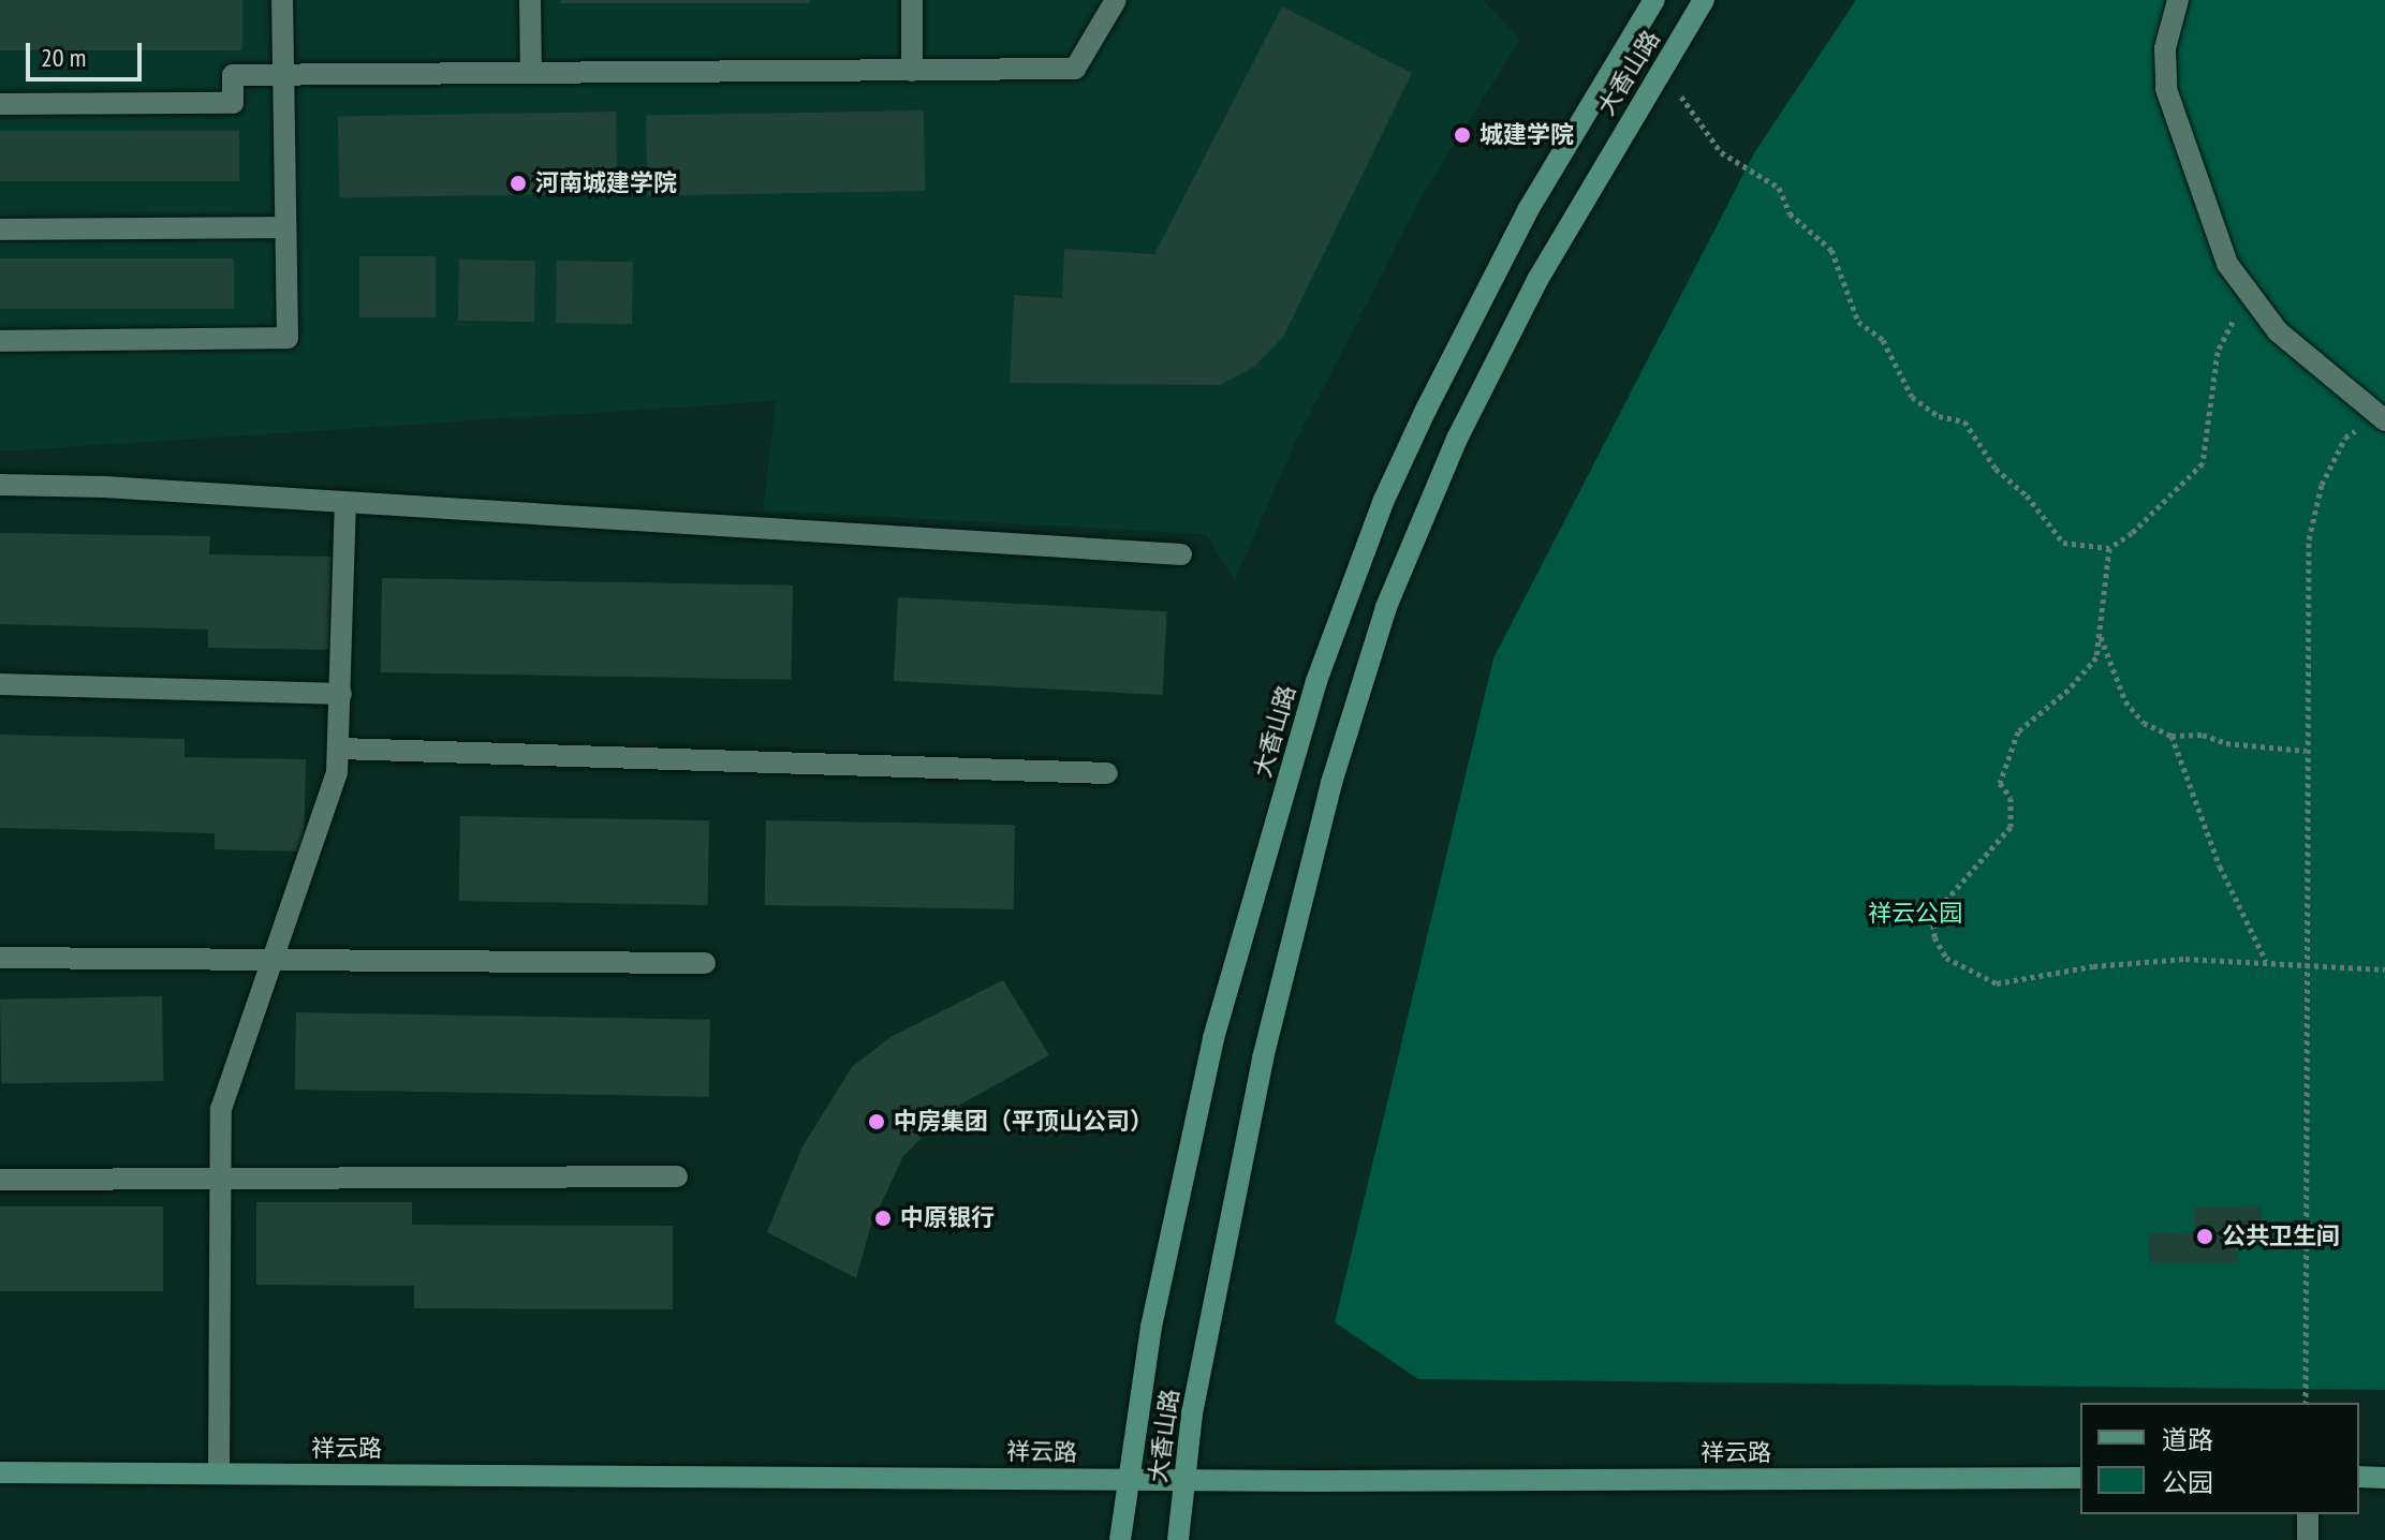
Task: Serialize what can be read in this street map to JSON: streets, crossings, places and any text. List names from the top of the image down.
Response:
{
  "streets": {
    "main road": ["大香山路", "祥云路"]
  },
  "crossings": [
    ["大香山路", "祥云路"]
  ],
  "parks": ["祥云公园"],
  "places": [
    "城建学院",
    "河南城建学院",
    "中房集团（平顶山公司）",
    "中原银行",
    "公共卫生间"
  ],
  "legend": ["道路", "公园"],
  "scale_bar": "20 m"
}
